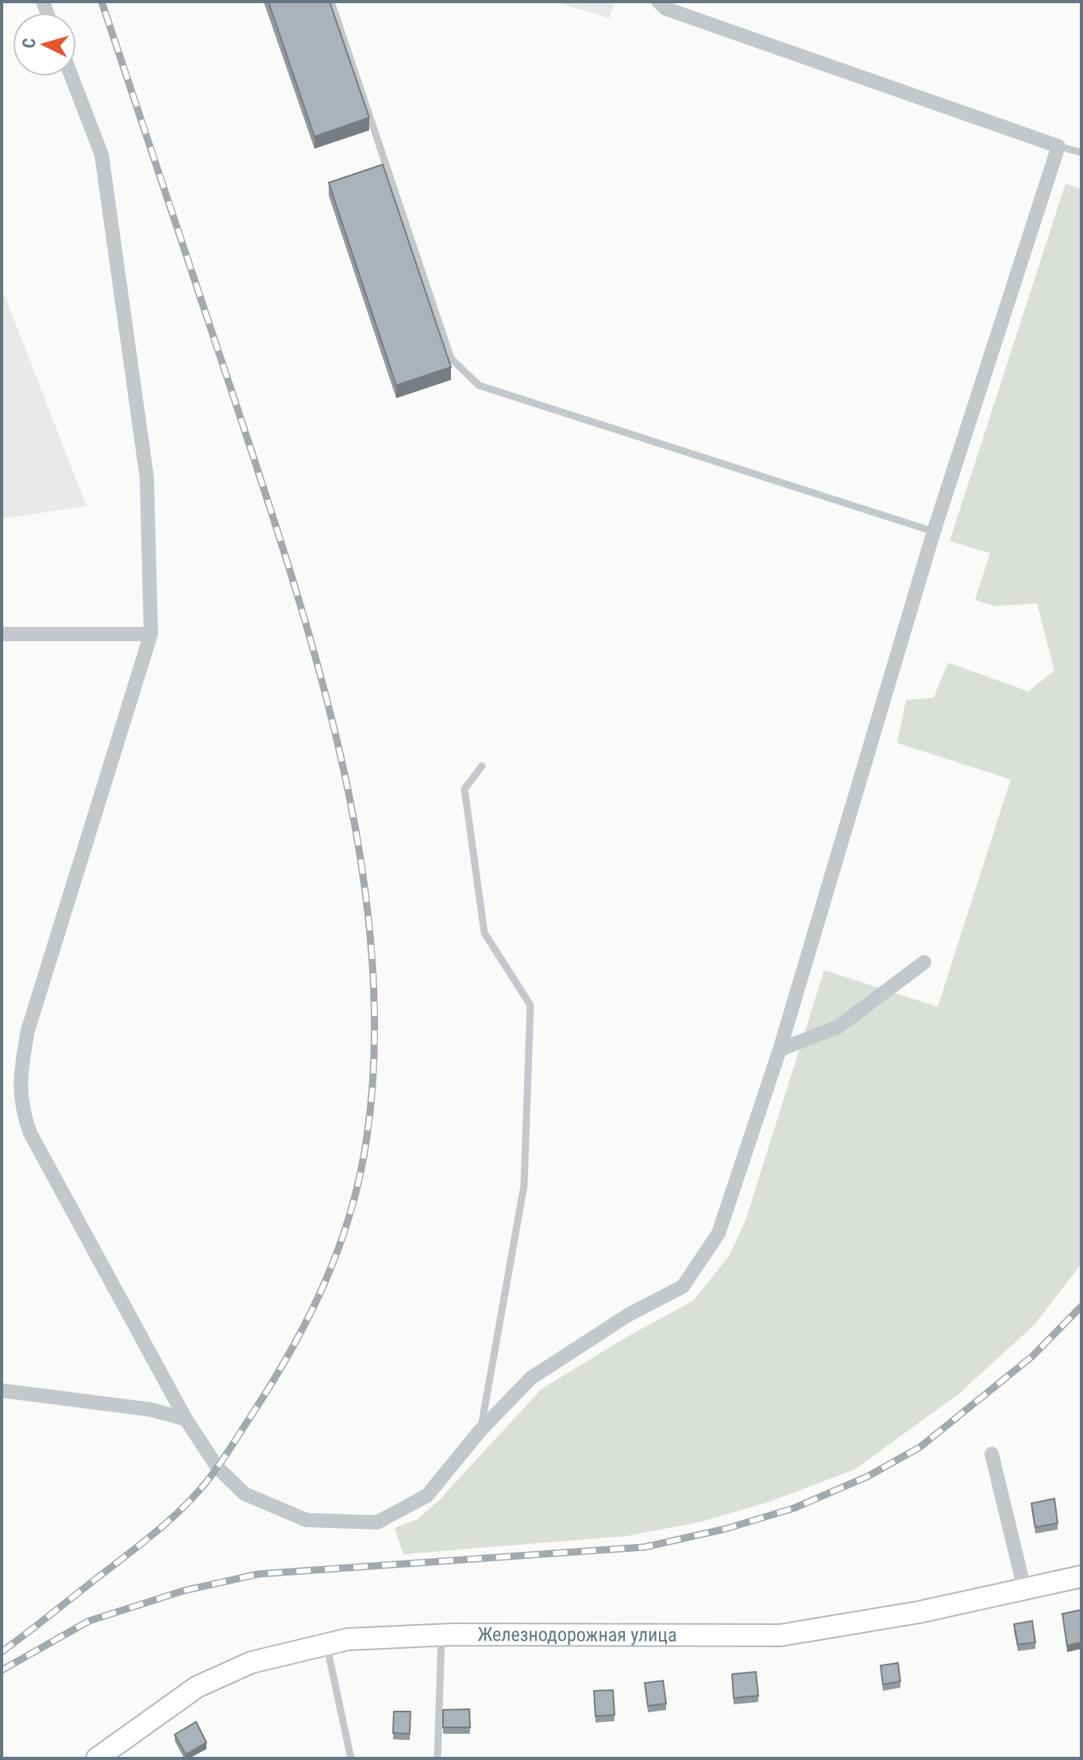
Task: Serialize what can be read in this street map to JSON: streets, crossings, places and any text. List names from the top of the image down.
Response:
{
  "streets": {
    "main road": ["Железнодорожная улица"]
  },
  "north": "left"
}
